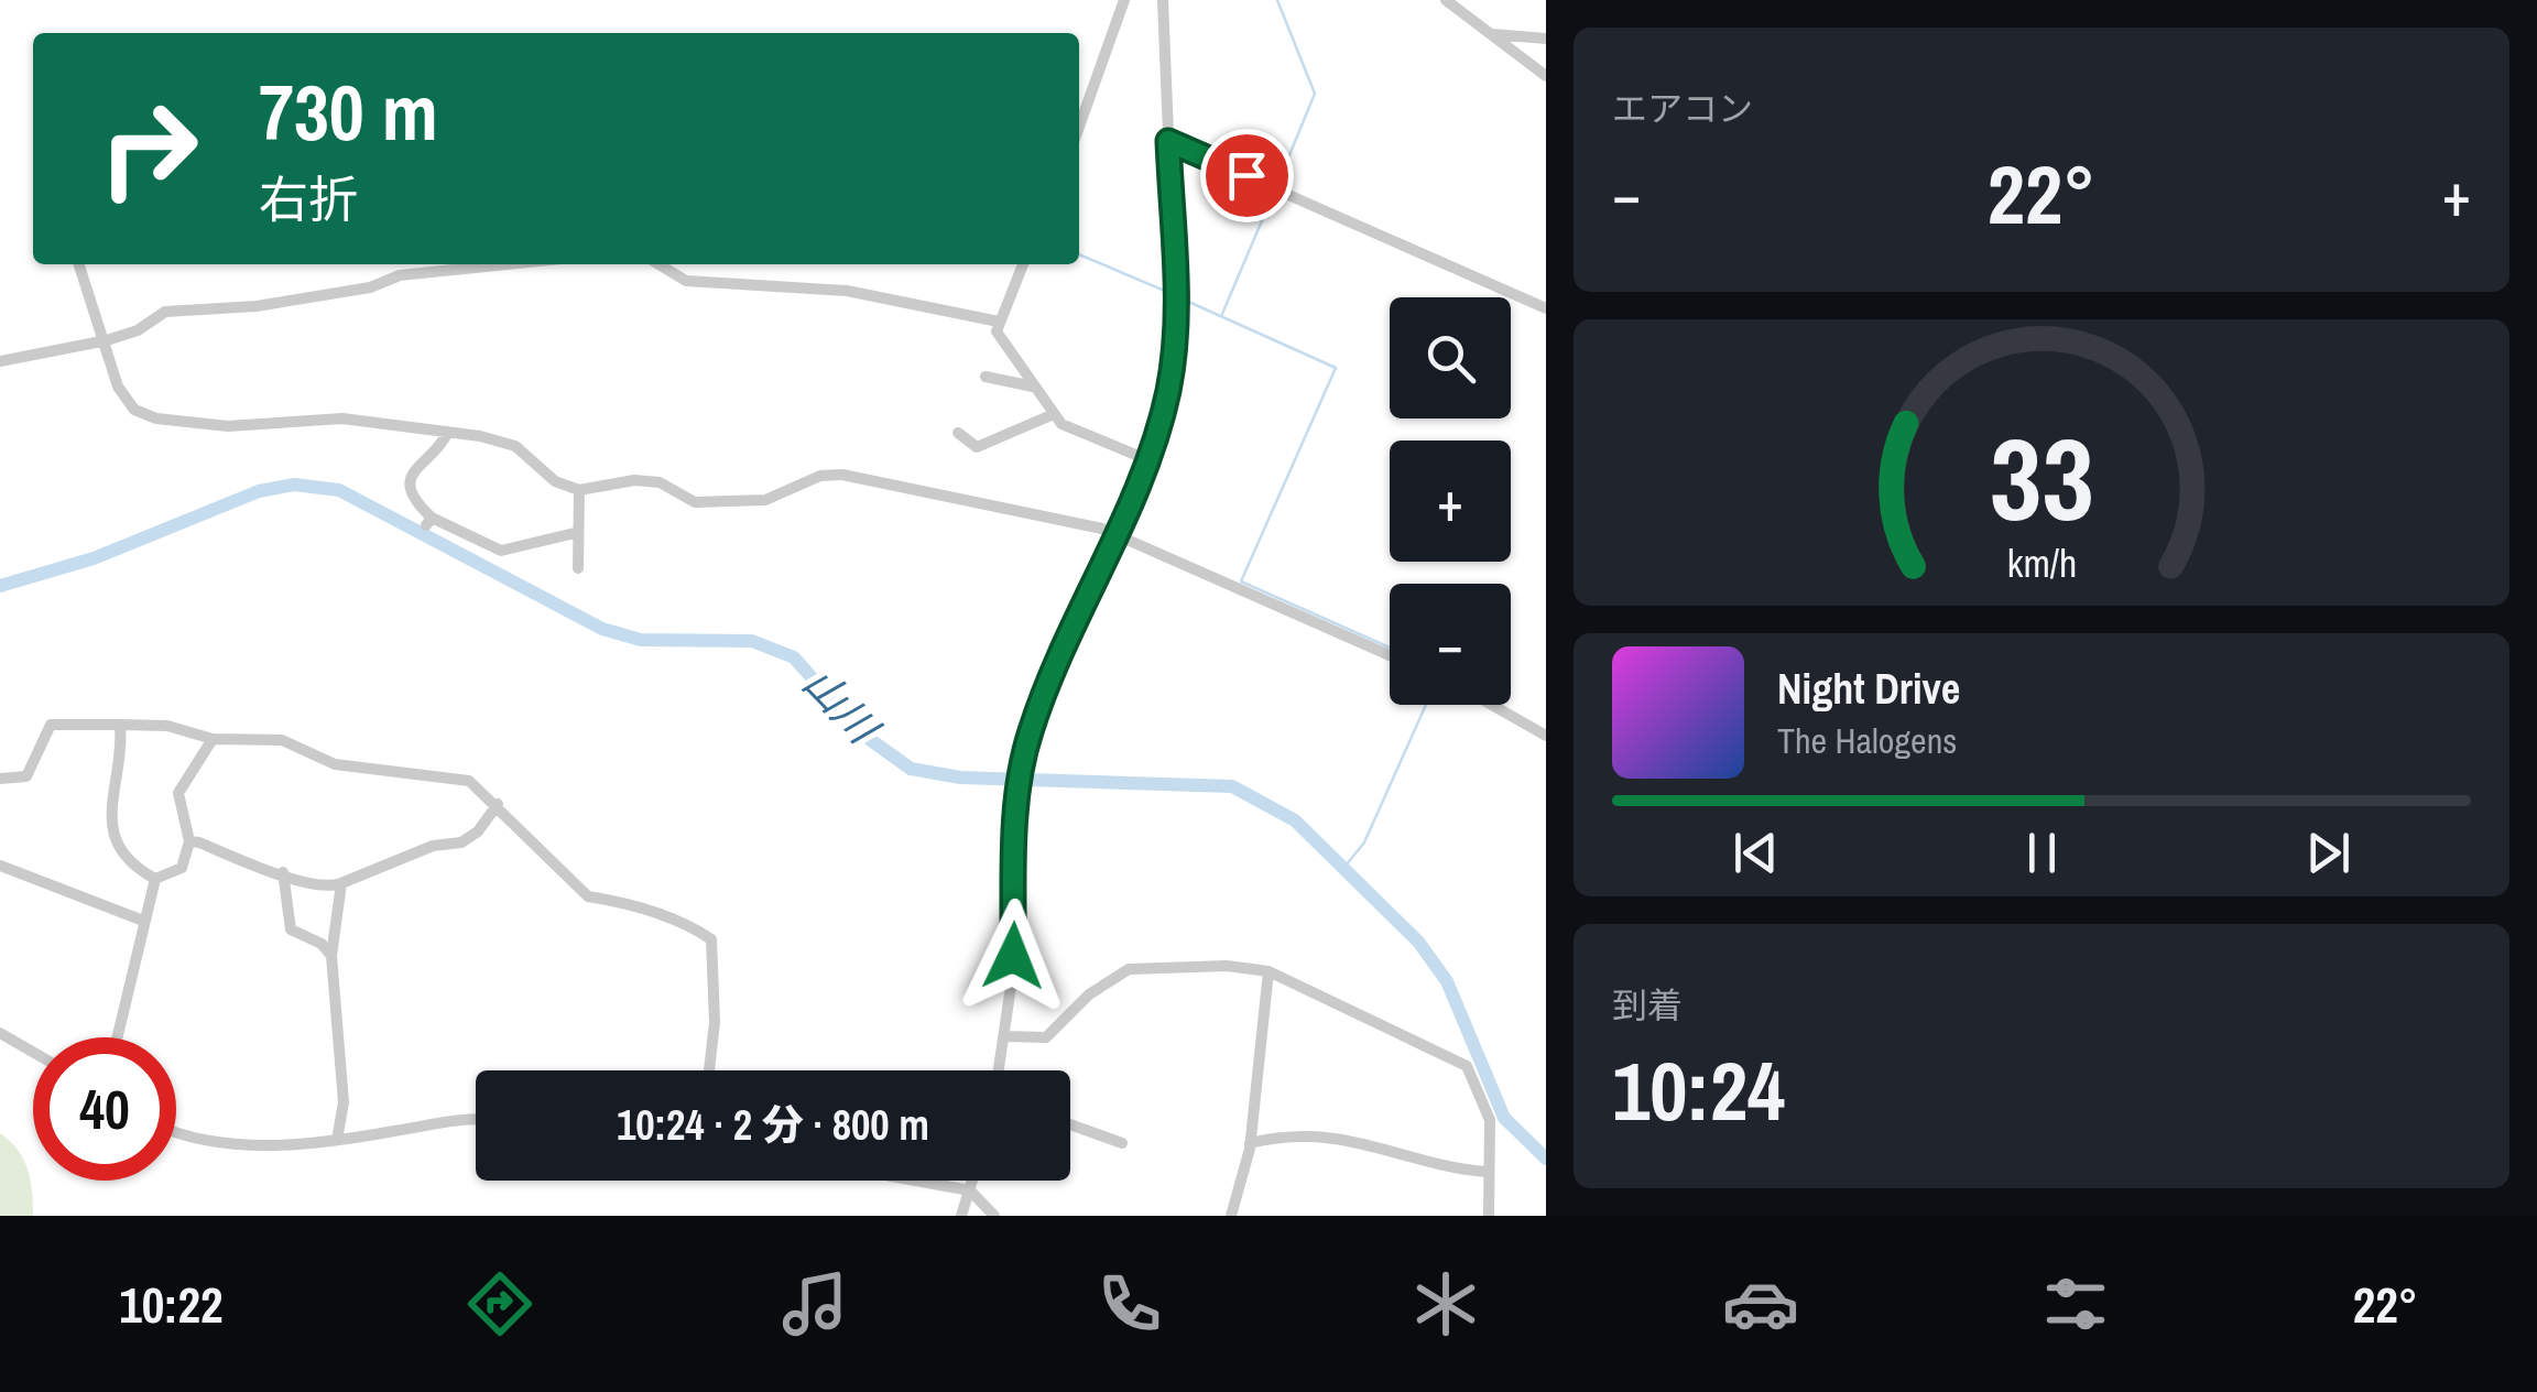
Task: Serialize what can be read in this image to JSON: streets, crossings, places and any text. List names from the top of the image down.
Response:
{
  "water": ["山川"],
  "page": {
    "tile": [
      "エアコン",
      ["到着", "10:24"]
    ],
    "turn": ["730 m", "右折"],
    "heat": ["−", "22°", "+"],
    "map_buttons": ["+", "−"],
    "song": ["Night Drive", "The Halogens"],
    "limit": "40",
    "trip": "10:24 · 2 分 · 800 m",
    "tabs": ["10:22", "22°"],
    "gauge": ["33", "km/h"]
  }
}
